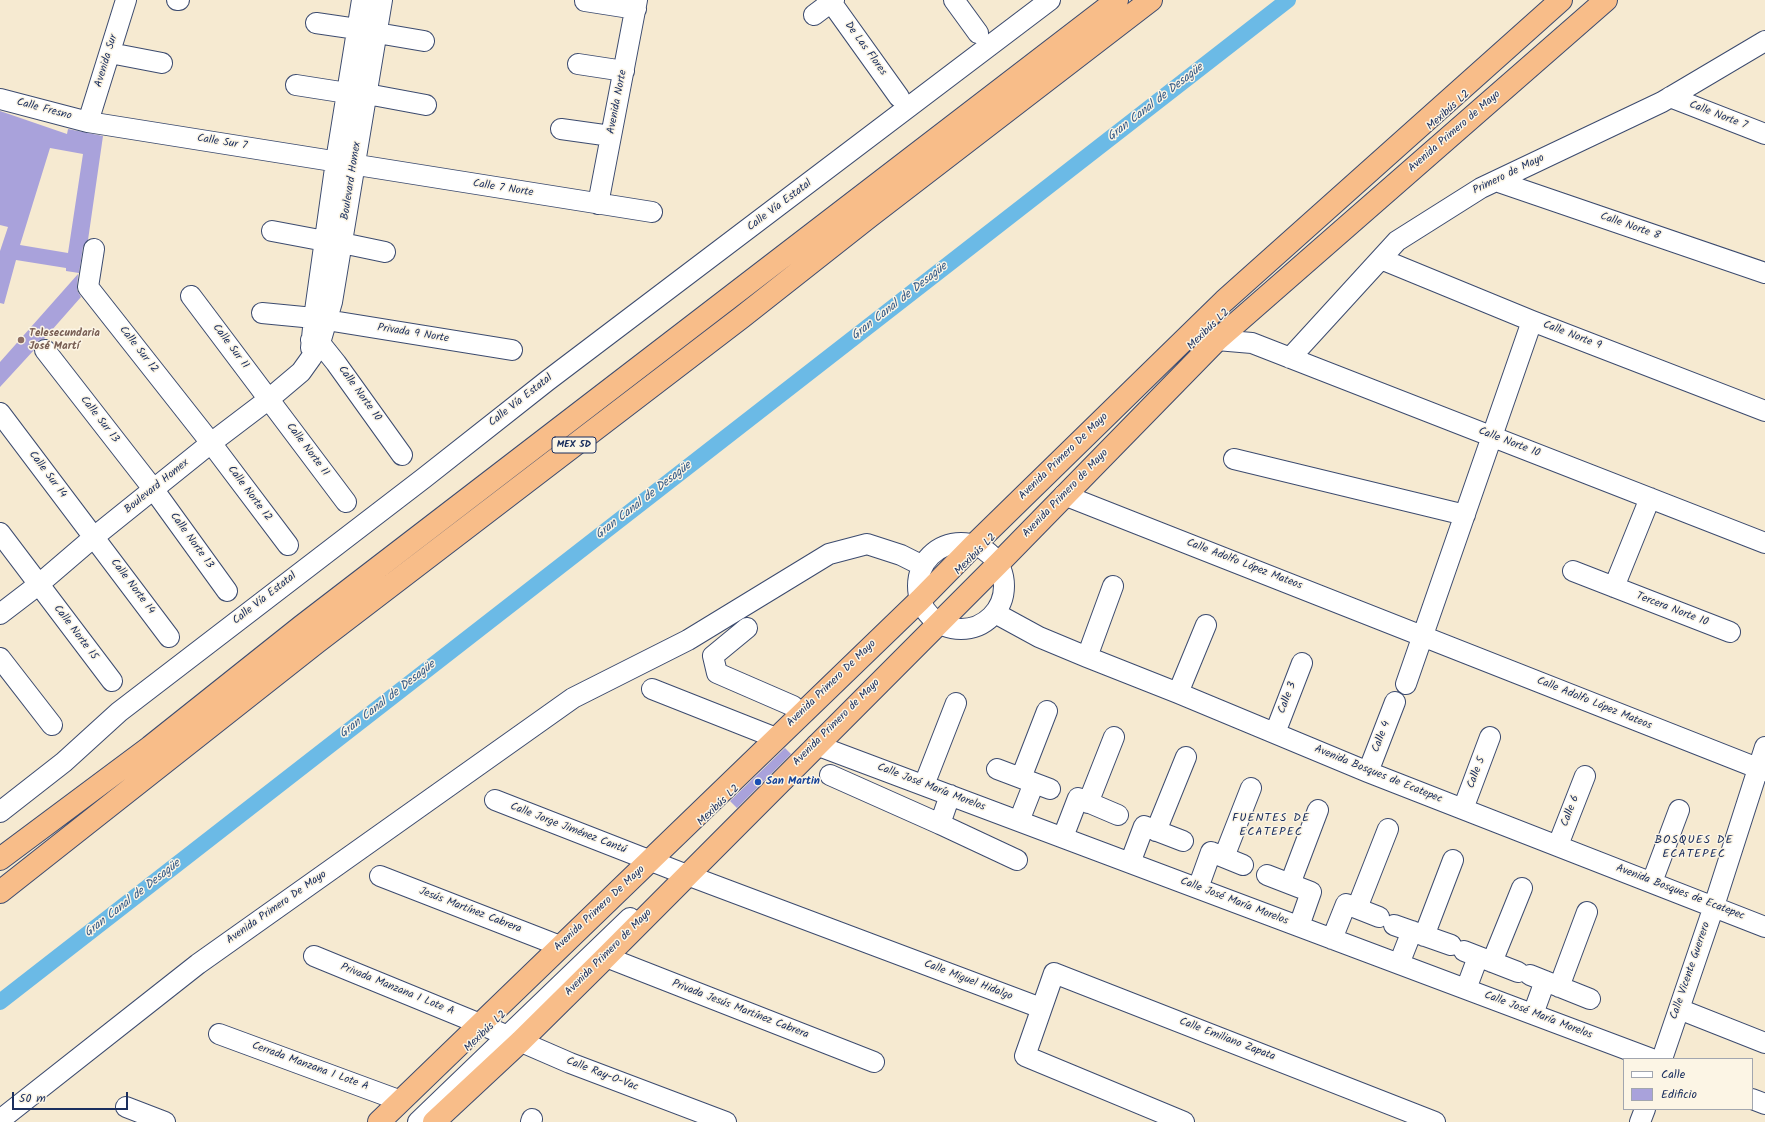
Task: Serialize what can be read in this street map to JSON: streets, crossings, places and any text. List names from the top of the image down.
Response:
{
  "streets": {
    "highway": ["Avenida Primero de Mayo", "MEX 5D", "Avenida Primero De Mayo"],
    "street": [
      "De Las Flores",
      "Avenida Sur",
      "Avenida Norte",
      "Calle Fresno",
      "Mexibús L2",
      "Calle Norte 7",
      "Calle Sur 7",
      "Primero de Mayo",
      "Boulevard Homex",
      "Calle 7 Norte",
      "Calle Vía Estatal",
      "Calle Norte 8",
      "Privada 9 Norte",
      "Calle Norte 9",
      "Calle Sur 11",
      "Calle Sur 12",
      "Calle Norte 10",
      "Calle Sur 13",
      "Calle Norte 11",
      "Calle Sur 14",
      "Calle Norte 12",
      "Calle Norte 13",
      "Calle Adolfo López Mateos",
      "Calle Norte 14",
      "Tercera Norte 10",
      "Calle Norte 15",
      "Calle 3",
      "Calle 4",
      "Calle 5",
      "Avenida Bosques de Ecatepec",
      "Calle José María Morelos",
      "Calle 6",
      "Calle Jorge Jiménez Cantú",
      "Jesús Martínez Cabrera",
      "Calle Vicente Guerrero",
      "Calle Miguel Hidalgo",
      "Privada Manzana 1 Lote A",
      "Privada Jesús Martínez Cabrera",
      "Calle Emiliano Zapata",
      "Cerrada Manzana 1 Lote A",
      "Calle Ray-O-Vac"
    ]
  },
  "crossings": [
    ["Avenida Sur", "Calle Fresno"],
    ["Avenida Sur", "Calle Sur 7"],
    ["Avenida Norte", "Calle 7 Norte"],
    ["Calle Fresno", "Calle Sur 7"],
    ["Mexibús L2", "Avenida Primero de Mayo"],
    ["Mexibús L2", "Avenida Primero De Mayo"],
    ["Mexibús L2", "Avenida Bosques de Ecatepec"],
    ["Mexibús L2", "Calle Jorge Jiménez Cantú"],
    ["Mexibús L2", "Calle Miguel Hidalgo"],
    ["Mexibús L2", "Privada Manzana 1 Lote A"],
    ["Mexibús L2", "Calle Ray-O-Vac"],
    ["Calle Norte 7", "Primero de Mayo"],
    ["Avenida Primero de Mayo", "Calle Norte 10"],
    ["Avenida Primero de Mayo", "Avenida Primero De Mayo"],
    ["Avenida Primero de Mayo", "Calle Adolfo López Mateos"],
    ["Avenida Primero de Mayo", "Avenida Bosques de Ecatepec"],
    ["Avenida Primero de Mayo", "Calle José María Morelos"],
    ["Avenida Primero de Mayo", "Calle Jorge Jiménez Cantú"],
    ["Avenida Primero de Mayo", "Calle Miguel Hidalgo"],
    ["Avenida Primero de Mayo", "Privada Manzana 1 Lote A"],
    ["Avenida Primero de Mayo", "Privada Jesús Martínez Cabrera"],
    ["Avenida Primero de Mayo", "Calle Ray-O-Vac"],
    ["Calle Sur 7", "Boulevard Homex"],
    ["Calle Sur 7", "Calle 7 Norte"],
    ["Primero de Mayo", "Calle Norte 8"],
    ["Primero de Mayo", "Calle Norte 9"],
    ["Primero de Mayo", "Calle Norte 10"],
    ["Boulevard Homex", "Calle 7 Norte"],
    ["Boulevard Homex", "Privada 9 Norte"],
    ["Boulevard Homex", "Calle Sur 11"],
    ["Boulevard Homex", "Calle Sur 12"],
    ["Boulevard Homex", "Calle Norte 10"],
    ["Boulevard Homex", "Calle Sur 13"],
    ["Boulevard Homex", "Calle Norte 11"],
    ["Boulevard Homex", "Calle Sur 14"],
    ["Boulevard Homex", "Calle Norte 12"],
    ["Boulevard Homex", "Calle Norte 13"],
    ["Boulevard Homex", "Calle Norte 14"],
    ["Boulevard Homex", "Calle Norte 15"],
    ["Calle Sur 11", "Calle Norte 11"],
    ["Calle Sur 12", "Calle Norte 12"],
    ["Calle Norte 10", "Avenida Primero De Mayo"],
    ["Calle Sur 13", "Calle Norte 13"],
    ["Avenida Primero De Mayo", "Avenida Bosques de Ecatepec"],
    ["Avenida Primero De Mayo", "Calle Jorge Jiménez Cantú"],
    ["Avenida Primero De Mayo", "Jesús Martínez Cabrera"],
    ["Avenida Primero De Mayo", "Calle Miguel Hidalgo"],
    ["Avenida Primero De Mayo", "Privada Manzana 1 Lote A"],
    ["Avenida Primero De Mayo", "Cerrada Manzana 1 Lote A"],
    ["Avenida Primero De Mayo", "Calle Ray-O-Vac"],
    ["Calle Sur 14", "Calle Norte 14"],
    ["Calle Adolfo López Mateos", "Calle Vicente Guerrero"],
    ["Calle 3", "Avenida Bosques de Ecatepec"],
    ["Calle 4", "Avenida Bosques de Ecatepec"],
    ["Calle 5", "Avenida Bosques de Ecatepec"],
    ["Avenida Bosques de Ecatepec", "Calle 6"],
    ["Avenida Bosques de Ecatepec", "Calle Vicente Guerrero"],
    ["Calle Jorge Jiménez Cantú", "Calle Miguel Hidalgo"],
    ["Calle Miguel Hidalgo", "Calle Emiliano Zapata"],
    ["Privada Manzana 1 Lote A", "Calle Ray-O-Vac"]
  ],
  "districts": ["FUENTES DE ECATEPEC", "BOSQUES DE ECATEPEC"],
  "water": ["Gran Canal de Desagüe"],
  "places": ["Telesecundaria José Martí", "San Martin"],
  "legend": ["Calle", "Edificio"],
  "scale_bar": "50 m"
}
